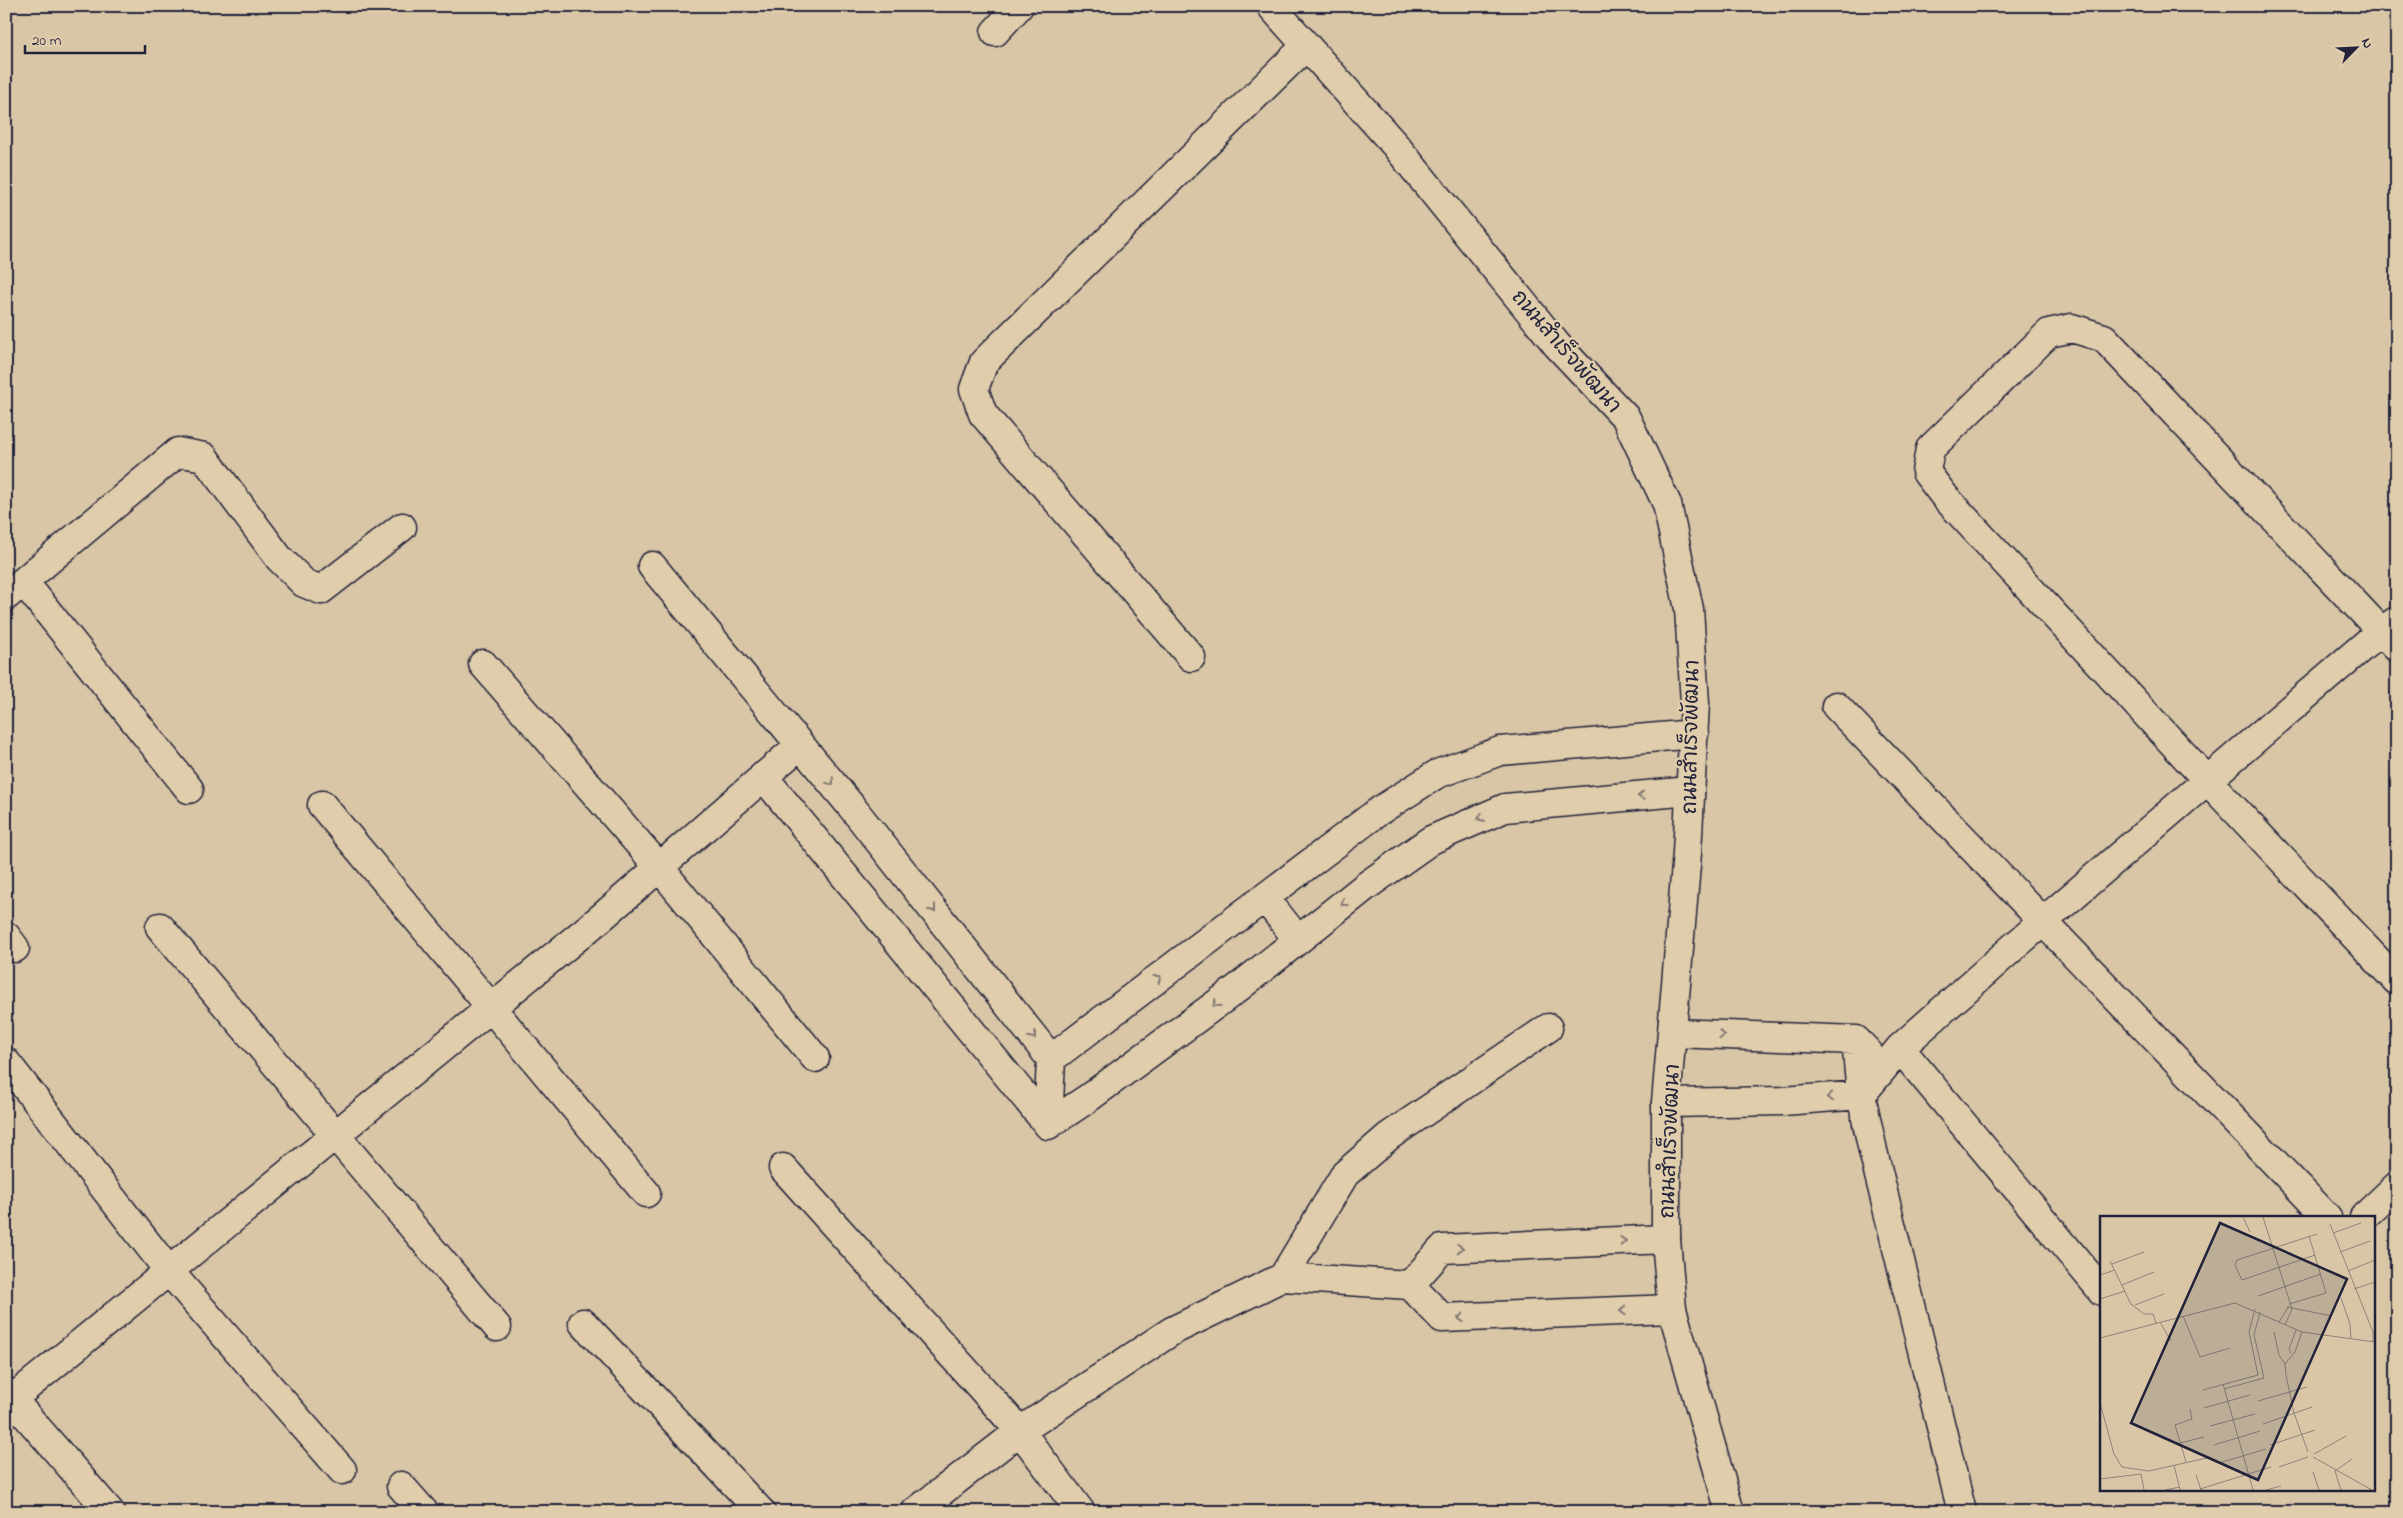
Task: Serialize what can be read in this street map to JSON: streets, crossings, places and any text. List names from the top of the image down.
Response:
{
  "streets": {
    "street": ["ถนนสำเร็จพัฒนา"]
  },
  "scale_bar": "20 m",
  "north": "top right"
}
